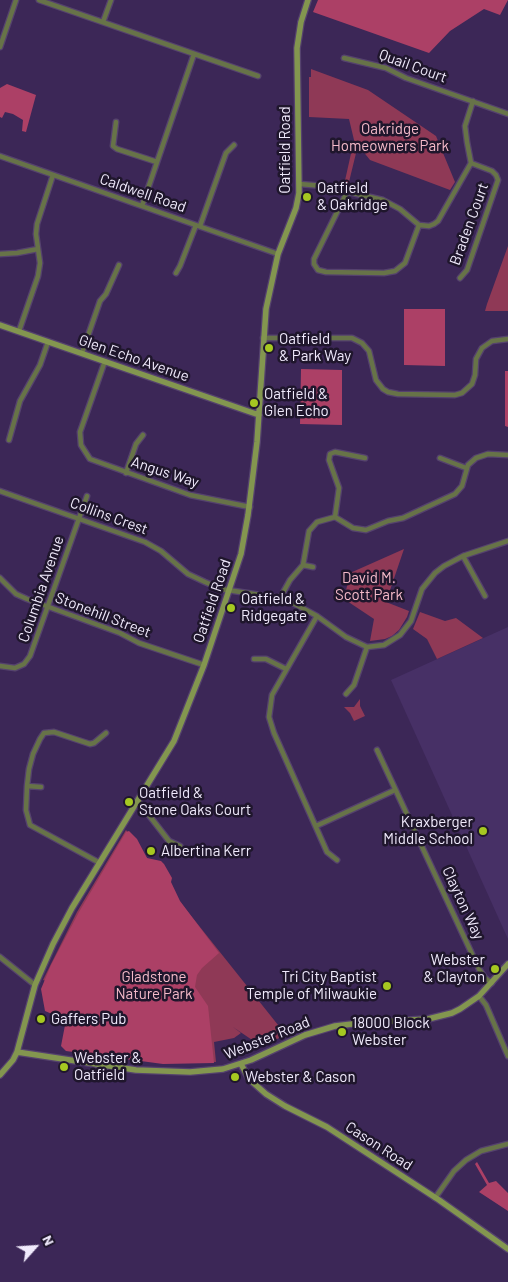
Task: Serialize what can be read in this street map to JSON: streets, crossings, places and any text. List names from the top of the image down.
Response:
{
  "streets": {
    "main road": [
      "Oatfield Road",
      "Glen Echo Avenue",
      "Webster Road",
      "Cason Road"
    ],
    "street": [
      "Quail Court",
      "Caldwell Road",
      "Braden Court",
      "Angus Way",
      "Collins Crest",
      "Columbia Avenue",
      "Stonehill Street",
      "Clayton Way"
    ]
  },
  "crossings": [
    ["Oatfield Road", "Caldwell Road"],
    ["Oatfield Road", "Glen Echo Avenue"],
    ["Oatfield Road", "Angus Way"],
    ["Oatfield Road", "Collins Crest"],
    ["Oatfield Road", "Stonehill Street"],
    ["Oatfield Road", "Webster Road"],
    ["Glen Echo Avenue", "Angus Way"],
    ["Collins Crest", "Columbia Avenue"],
    ["Columbia Avenue", "Stonehill Street"],
    ["Clayton Way", "Webster Road"],
    ["Webster Road", "Cason Road"]
  ],
  "parks": ["Oakridge Homeowners Park", "David M. Scott Park", "Gladstone Nature Park"],
  "places": [
    "Oatfield & Oakridge",
    "Oatfield & Park Way",
    "Oatfield & Glen Echo",
    "Oatfield & Ridgegate",
    "Oatfield & Stone Oaks Court",
    "Kraxberger Middle School",
    "Albertina Kerr",
    "Webster & Clayton",
    "Tri City Baptist Temple of Milwaukie",
    "Gaffers Pub",
    "18000 Block Webster",
    "Webster & Oatfield",
    "Webster & Cason"
  ],
  "north": "top right"
}
